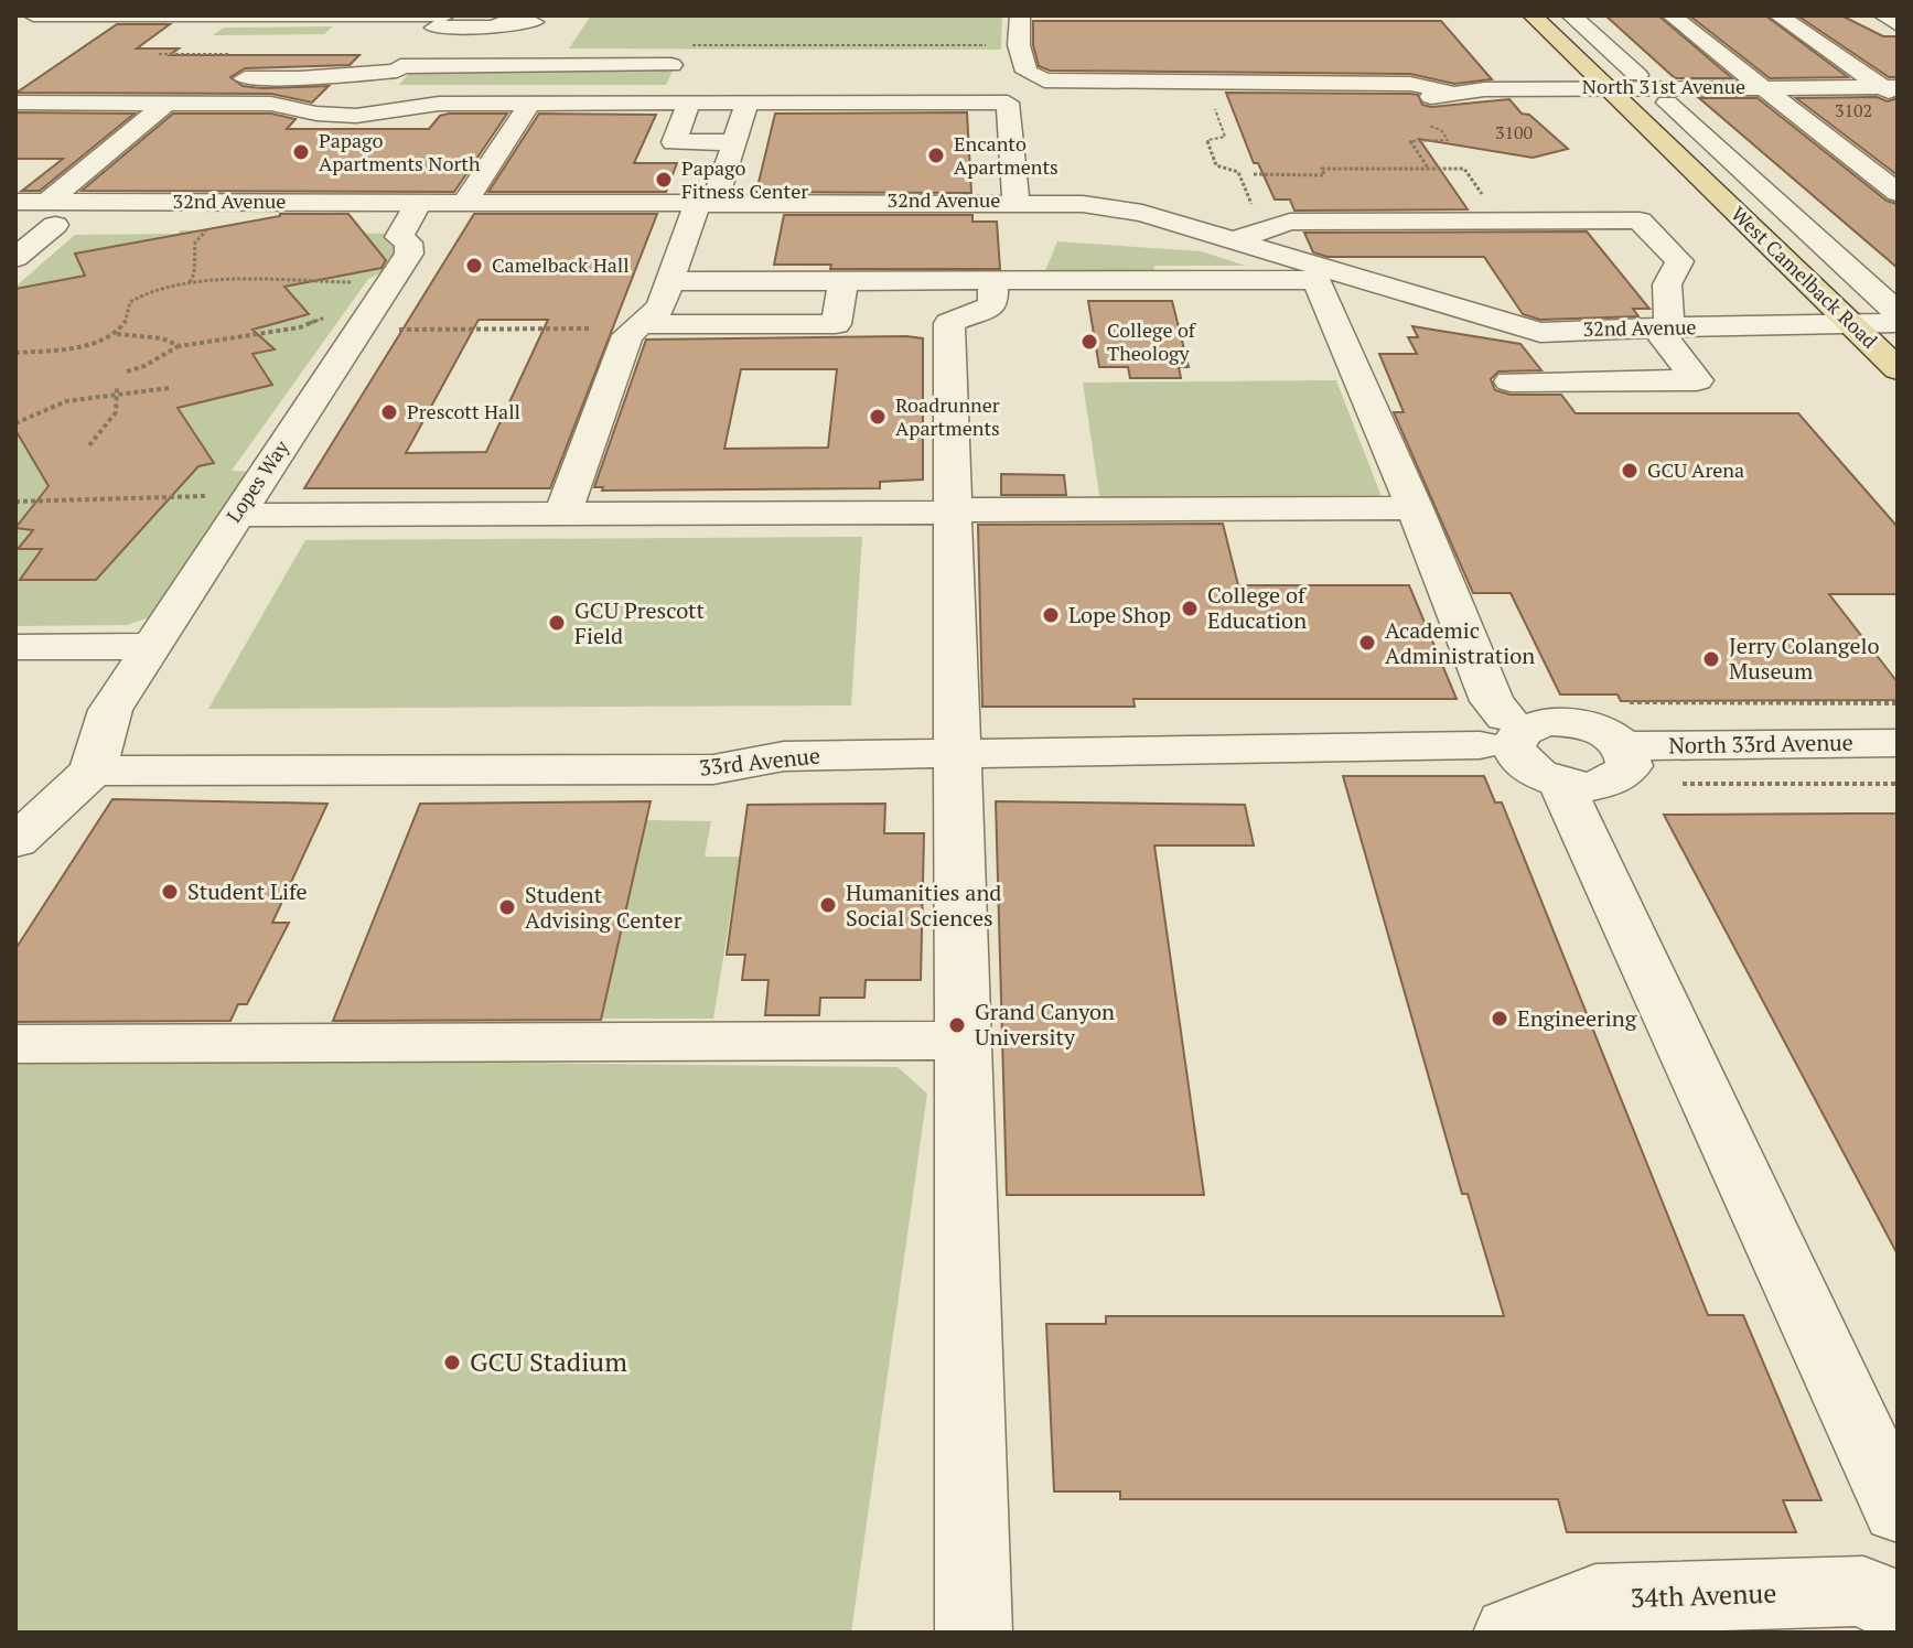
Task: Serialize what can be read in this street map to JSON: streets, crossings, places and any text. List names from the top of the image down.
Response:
{
  "streets": {
    "main road": ["West Camelback Road"],
    "street": [
      "North 31st Avenue",
      "32nd Avenue",
      "Lopes Way",
      "North 33rd Avenue",
      "33rd Avenue",
      "34th Avenue"
    ]
  },
  "crossings": [
    ["North 31st Avenue", "West Camelback Road"],
    ["32nd Avenue", "West Camelback Road"],
    ["32nd Avenue", "Lopes Way"],
    ["Lopes Way", "33rd Avenue"]
  ],
  "places": [
    "Papago Apartments North",
    "Encanto Apartments",
    "Papago Fitness Center",
    "Camelback Hall",
    "College of Theology",
    "Prescott Hall",
    "Roadrunner Apartments",
    "GCU Arena",
    "College of Education",
    "Lope Shop",
    "GCU Prescott Field",
    "Academic Administration",
    "Jerry Colangelo Museum",
    "Student Life",
    "Humanities and Social Sciences",
    "Student Advising Center",
    "Engineering",
    "Grand Canyon University",
    "GCU Stadium"
  ],
  "house_numbers": ["3102", "3100"]
}
